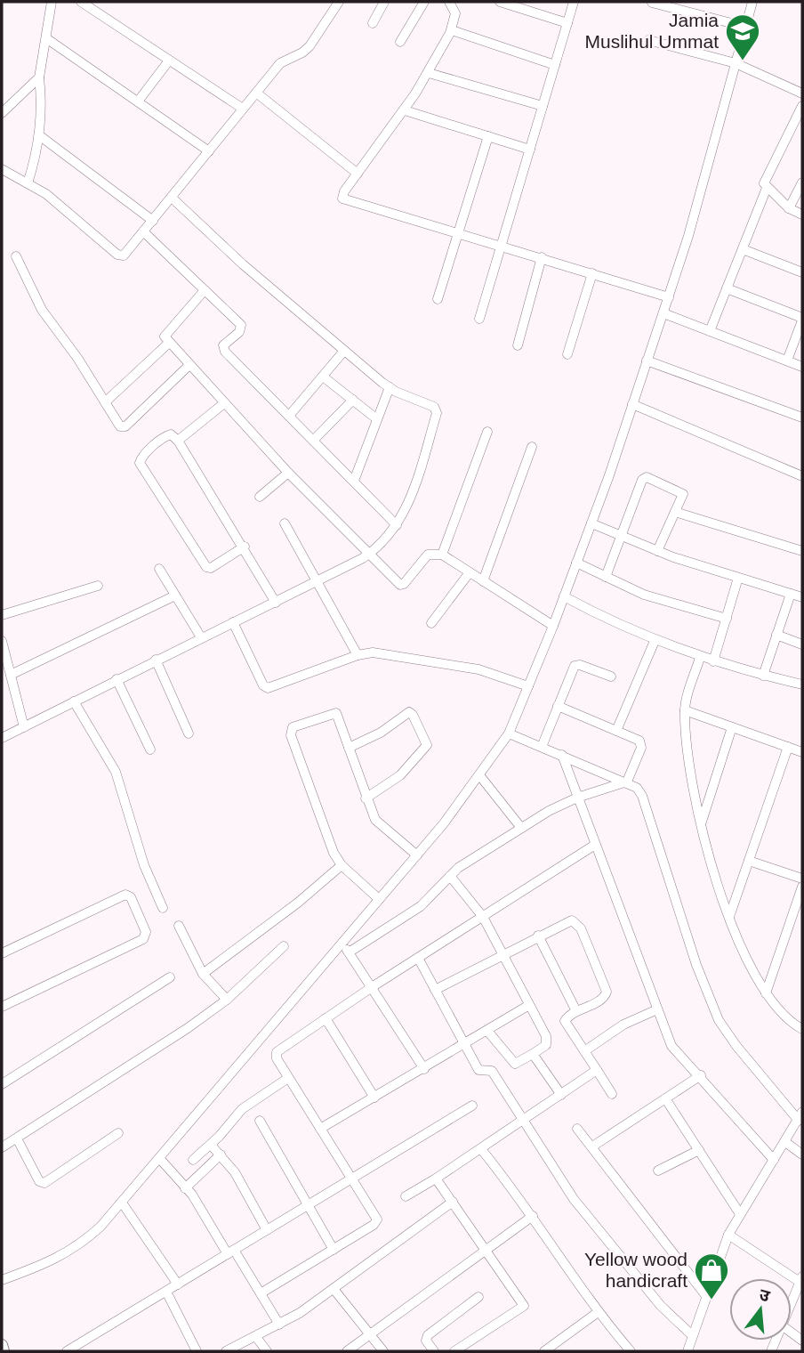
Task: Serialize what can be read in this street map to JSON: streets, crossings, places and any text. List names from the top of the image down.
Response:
{
  "places": {
    "school or university": ["Jamia Muslihul Ummat"],
    "shop": ["Yellow wood handicraft"]
  },
  "north": "top"
}
